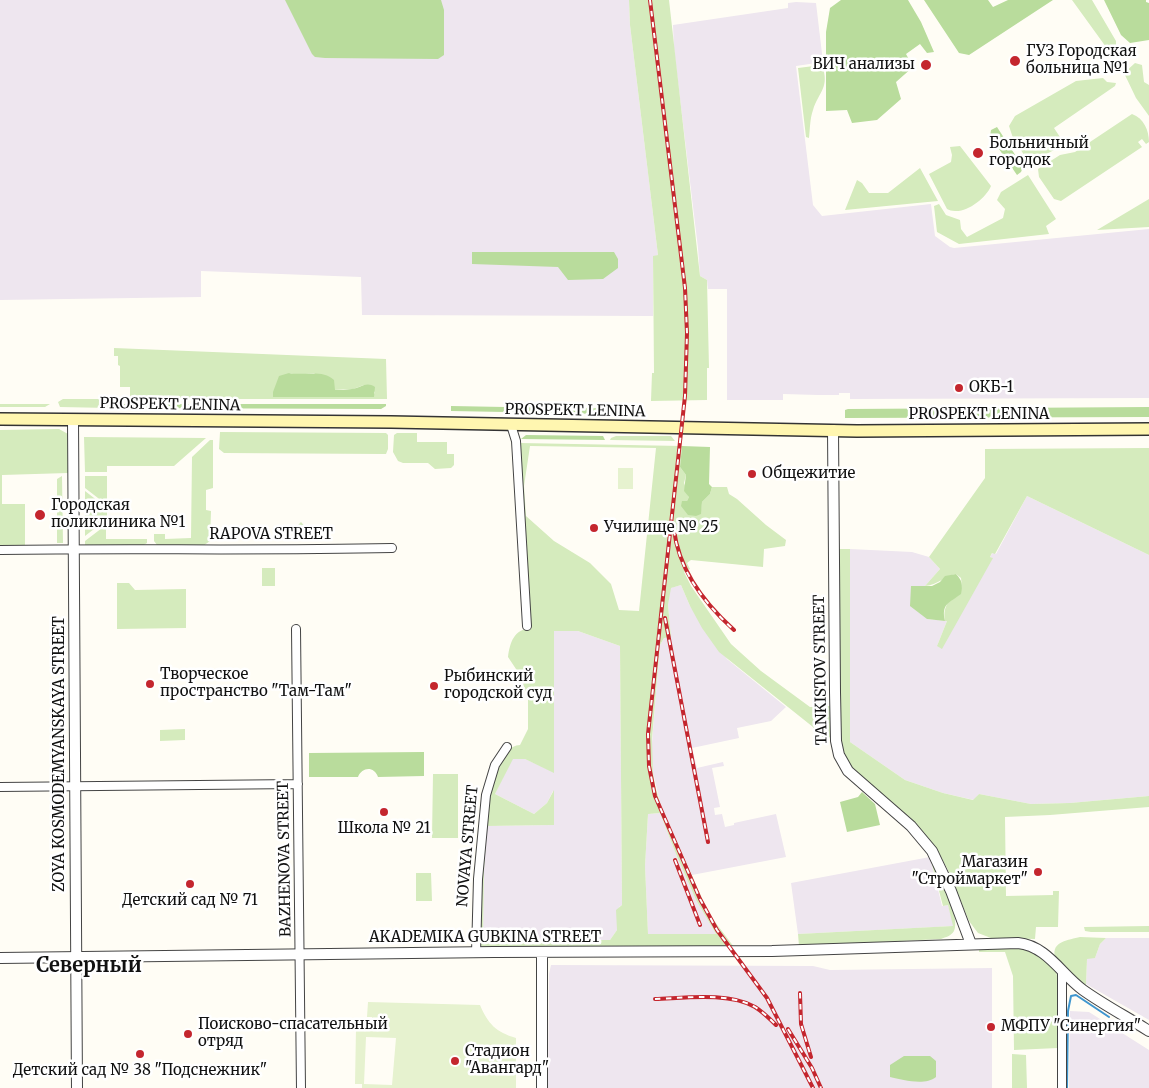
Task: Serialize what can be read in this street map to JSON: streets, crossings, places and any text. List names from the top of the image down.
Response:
{
  "streets": {
    "main road": ["PROSPEKT LENINA"],
    "street": [
      "RAPOVA STREET",
      "TANKISTOV STREET",
      "ZOYA KOSMODEMYANSKAYA STREET",
      "NOVAYA STREET",
      "BAZHENOVA STREET",
      "AKADEMIKA GUBKINA STREET"
    ]
  },
  "crossings": [
    ["PROSPEKT LENINA", "TANKISTOV STREET"],
    ["PROSPEKT LENINA", "ZOYA KOSMODEMYANSKAYA STREET"],
    ["RAPOVA STREET", "ZOYA KOSMODEMYANSKAYA STREET"],
    ["TANKISTOV STREET", "AKADEMIKA GUBKINA STREET"],
    ["ZOYA KOSMODEMYANSKAYA STREET", "AKADEMIKA GUBKINA STREET"],
    ["NOVAYA STREET", "AKADEMIKA GUBKINA STREET"],
    ["BAZHENOVA STREET", "AKADEMIKA GUBKINA STREET"]
  ],
  "districts": ["Северный"],
  "places": [
    "ГУЗ Городская больница №1",
    "ВИЧ анализы",
    "Больничный городок",
    "ОКБ-1",
    "Общежитие",
    "Городская поликлиника №1",
    "Училище № 25",
    "Творческое пространство \"Там-Там\"",
    "Рыбинский городской суд",
    "Школа № 21",
    "Магазин \"Строймаркет\"",
    "Детский сад № 71",
    "МФПУ \"Синергия\"",
    "Поисково-спасательный отряд",
    "Детский сад № 38 \"Подснежник\"",
    "Стадион \"Авангард\""
  ]
}
